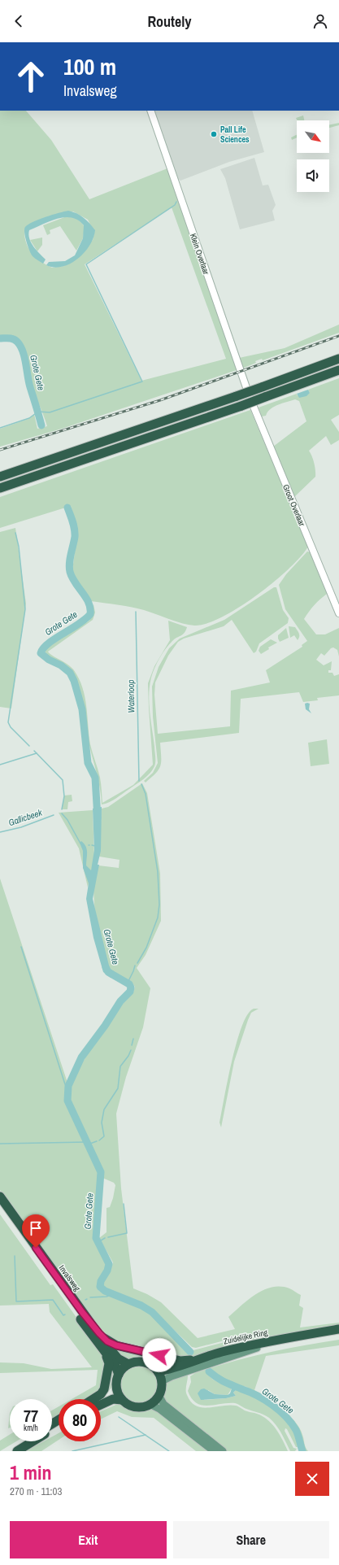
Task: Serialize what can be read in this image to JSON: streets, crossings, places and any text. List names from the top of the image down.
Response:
{
  "streets": {
    "highway": ["Invalsweg", "Zuidelijke Ring"],
    "main road": ["Klein Overlaar", "Groot Overlaar"]
  },
  "crossings": [
    ["Klein Overlaar", "Groot Overlaar"],
    ["Invalsweg", "Zuidelijke Ring"]
  ],
  "water": ["Grote Gete", "Waterloop", "Gallicbeek"],
  "places": ["Pall Life Sciences"],
  "north": "bottom right",
  "page": {
    "header": "Routely",
    "turn": ["100 m", "Invalsweg"],
    "speed": "77 km/h",
    "limit": "80",
    "heading": ["1 min", "270 m · 11:03"],
    "buttons": ["Exit", "Share"]
  }
}
